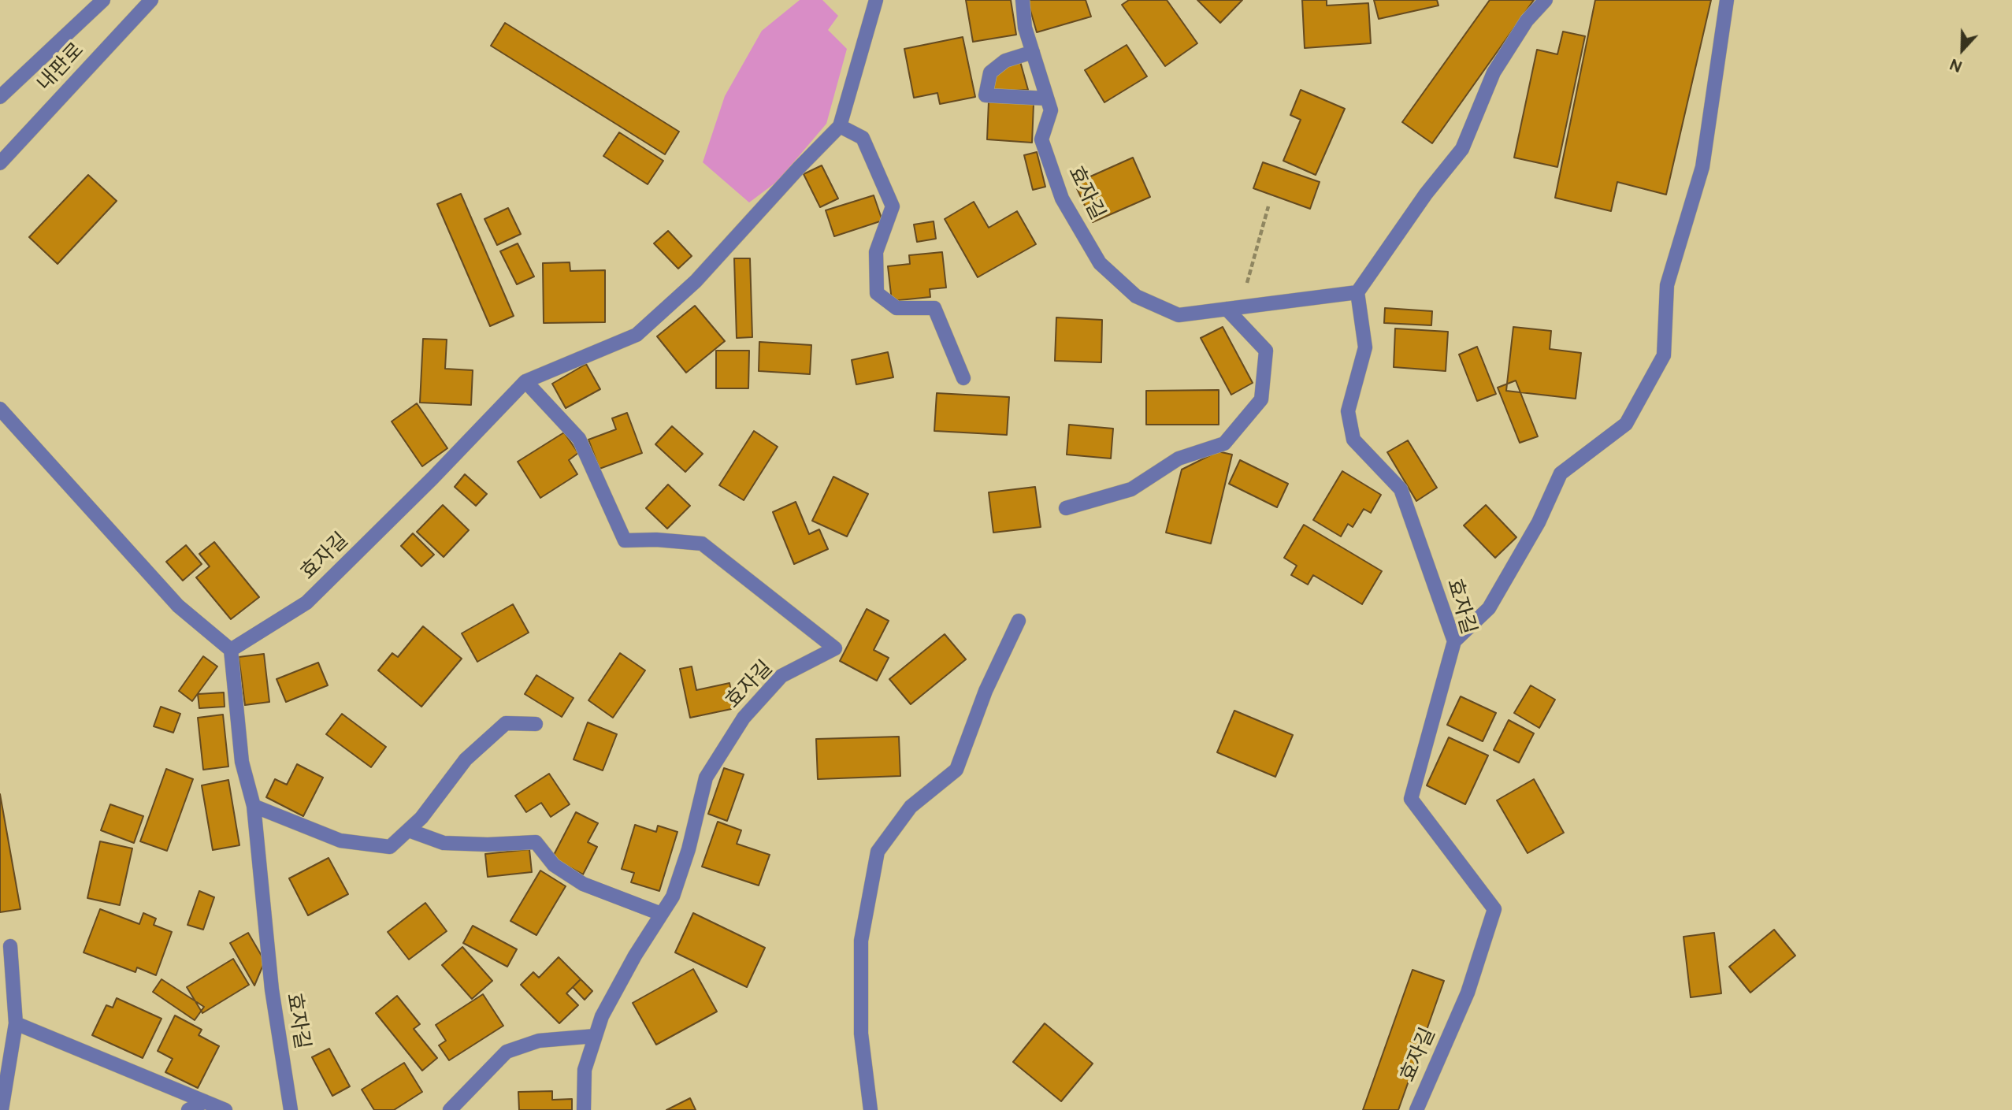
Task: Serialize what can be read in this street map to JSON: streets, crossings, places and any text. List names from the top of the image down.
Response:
{
  "streets": {
    "street": ["내판로", "효자길"]
  },
  "north": "bottom"
}
